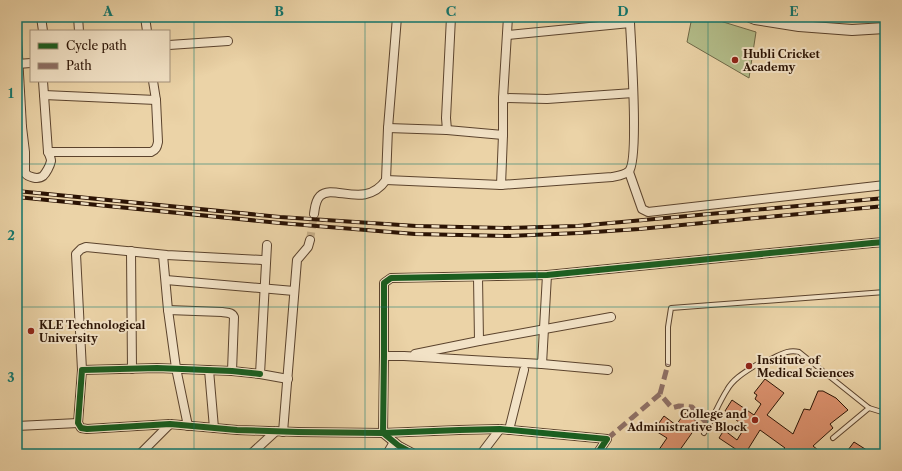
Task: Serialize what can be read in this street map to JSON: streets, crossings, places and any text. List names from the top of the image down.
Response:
{
  "places": [
    "Hubli Cricket Academy",
    "KLE Technological University",
    "Institute of Medical Sciences",
    "College and Administrative Block"
  ],
  "legend": ["Cycle path", "Path"],
  "grid": {
    "columns": [
      "A",
      "B",
      "C",
      "D",
      "E"
    ],
    "rows": ["1", "2", "3"]
  }
}
